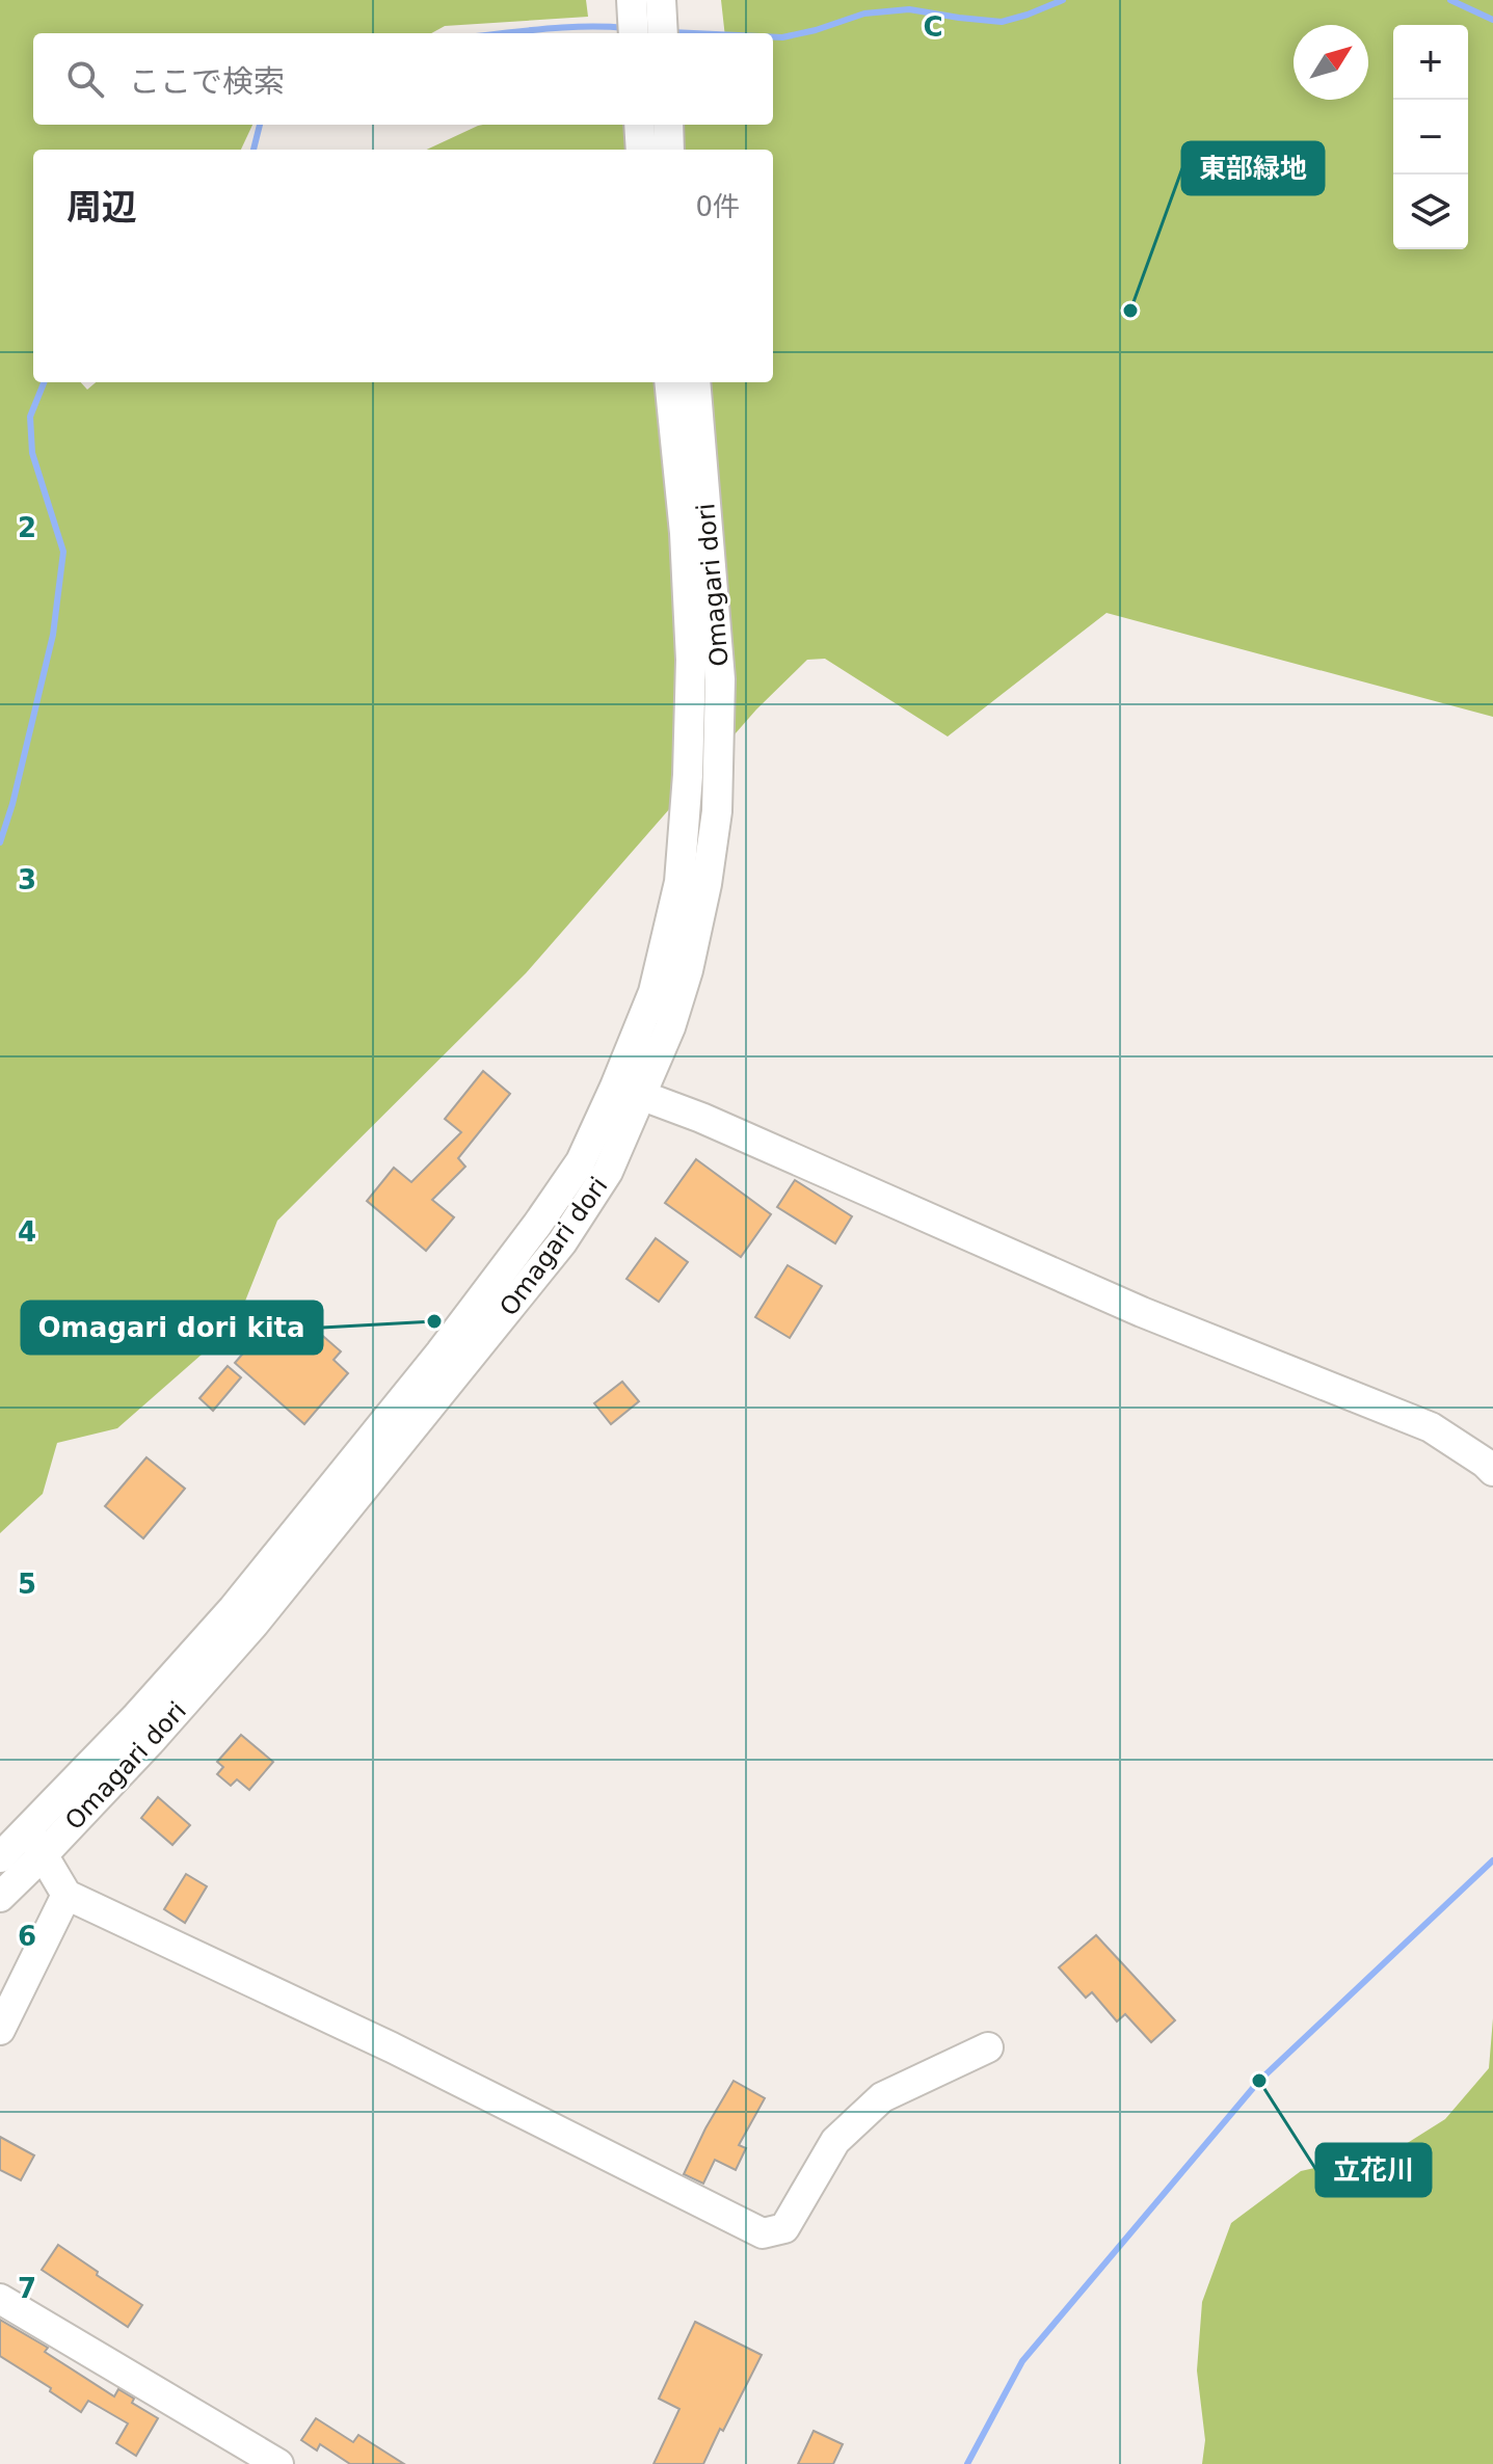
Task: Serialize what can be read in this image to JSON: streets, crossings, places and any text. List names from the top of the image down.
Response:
{
  "streets": {
    "street": ["Omagari dori"]
  },
  "places": ["東部緑地", "Omagari dori kita", "立花川"],
  "north": "top right",
  "page": {
    "map_buttons": ["+", "−"],
    "search": "ここで検索",
    "heading": ["周辺", "0件"]
  },
  "grid": {
    "columns": ["C"],
    "rows": [
      "2",
      "3",
      "4",
      "5",
      "6",
      "7"
    ]
  }
}
